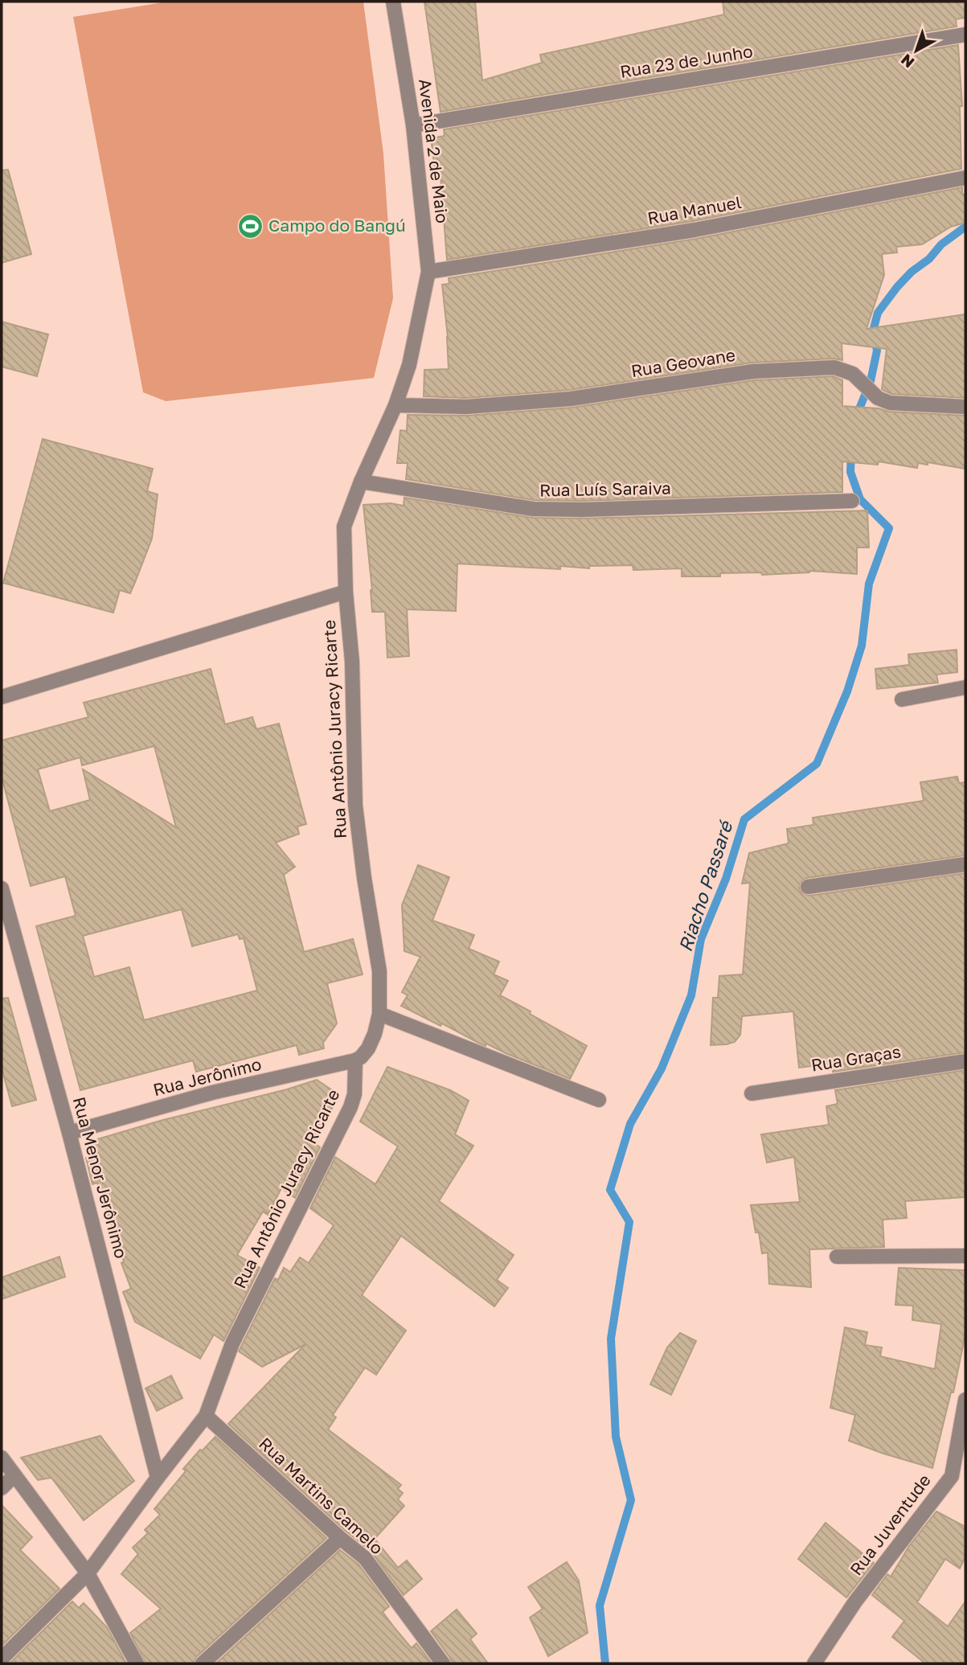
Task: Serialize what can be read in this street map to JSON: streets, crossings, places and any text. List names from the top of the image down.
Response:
{
  "streets": {
    "street": [
      "Rua 23 de Junho",
      "Avenida 2 de Maio",
      "Rua Manuel",
      "Rua Geovane",
      "Rua Luís Saraiva",
      "Rua Antônio Juracy Ricarte",
      "Rua Graças",
      "Rua Jerônimo",
      "Rua Menor Jerônimo",
      "Rua Martins Camelo",
      "Rua Juventude"
    ]
  },
  "crossings": [
    ["Rua 23 de Junho", "Avenida 2 de Maio"],
    ["Avenida 2 de Maio", "Rua Manuel"],
    ["Avenida 2 de Maio", "Rua Geovane"],
    ["Avenida 2 de Maio", "Rua Luís Saraiva"],
    ["Avenida 2 de Maio", "Rua Antônio Juracy Ricarte"],
    ["Rua Antônio Juracy Ricarte", "Rua Jerônimo"],
    ["Rua Antônio Juracy Ricarte", "Rua Menor Jerônimo"],
    ["Rua Antônio Juracy Ricarte", "Rua Martins Camelo"],
    ["Rua Jerônimo", "Rua Menor Jerônimo"]
  ],
  "water": ["Riacho Passaré"],
  "places": {
    "sports": ["Campo do Bangú"]
  },
  "north": "bottom left"
}
